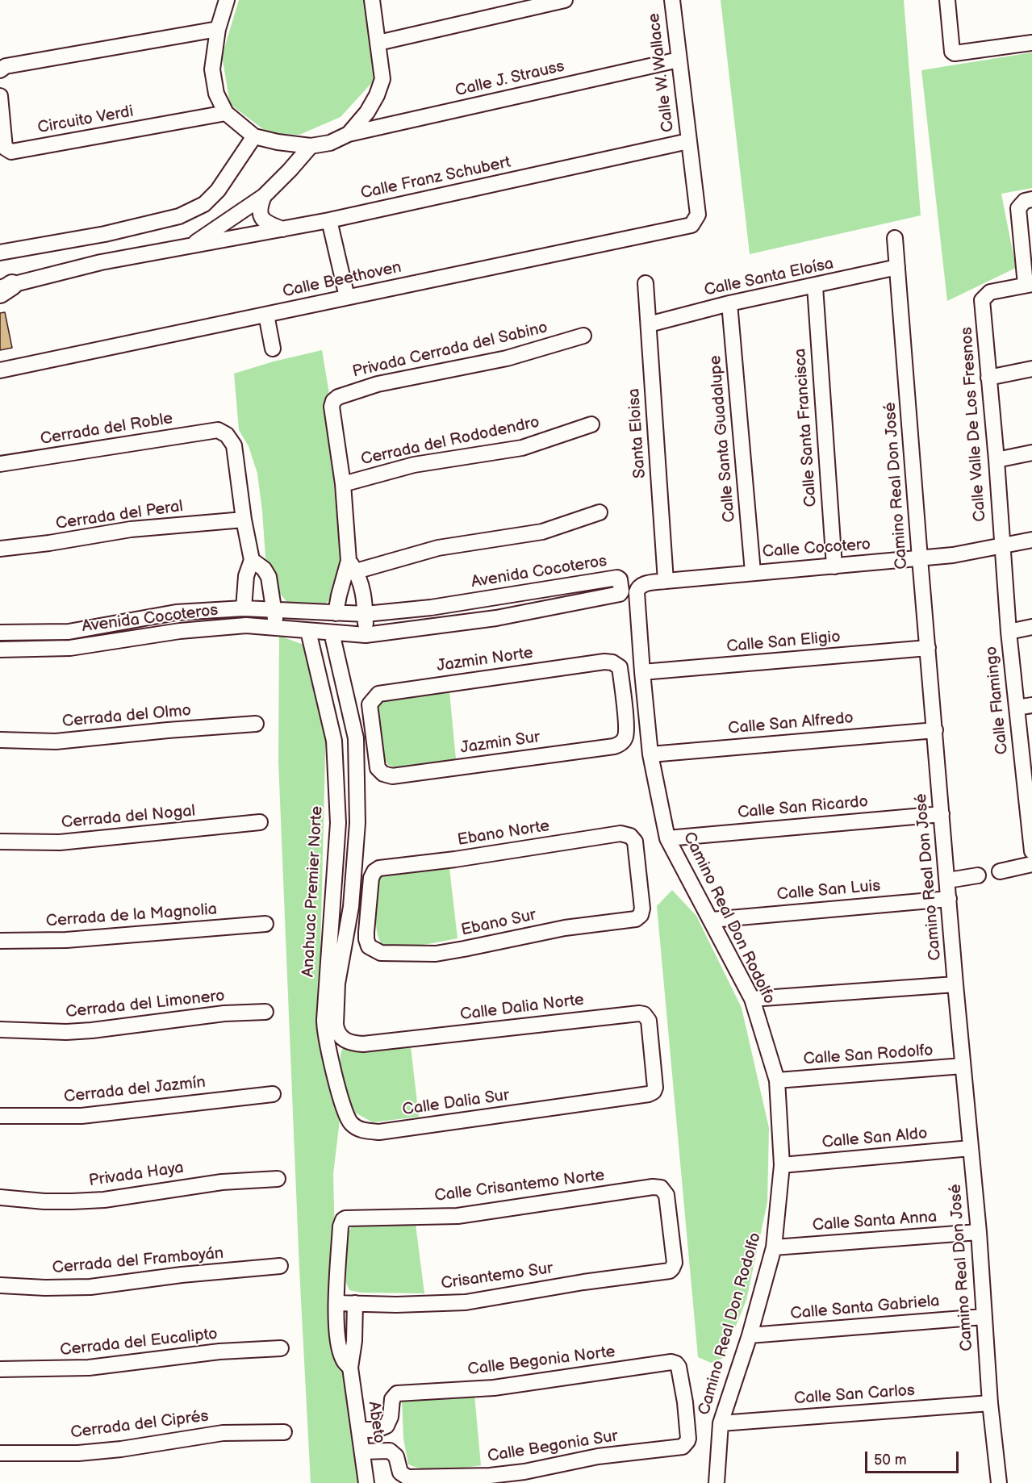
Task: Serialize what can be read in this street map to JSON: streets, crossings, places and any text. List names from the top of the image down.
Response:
{
  "streets": {
    "street": [
      "Calle W. Wallace",
      "Calle J. Strauss",
      "Circuito Verdi",
      "Calle Franz Schubert",
      "Calle Santa Eloísa",
      "Calle Beethoven",
      "Privada Cerrada del Sabino",
      "Calle Valle De Los Fresnos",
      "Calle Santa Francisca",
      "Cerrada del Roble",
      "Santa Eloisa",
      "Calle Santa Guadalupe",
      "Cerrada del Rododendro",
      "Camino Real Don José",
      "Cerrada del Peral",
      "Calle Cocotero",
      "Avenida Cocoteros",
      "Calle San Eligio",
      "Jazmin Norte",
      "Calle Flamingo",
      "Cerrada del Olmo",
      "Calle San Alfredo",
      "Jazmin Sur",
      "Calle San Ricardo",
      "Cerrada del Nogal",
      "Ebano Norte",
      "Calle San Luis",
      "Anahuac Premier Norte",
      "Cerrada de la Magnolia",
      "Camino Real Don Rodolfo",
      "Ebano Sur",
      "Cerrada del Limonero",
      "Calle Dalia Norte",
      "Calle San Rodolfo",
      "Cerrada del Jazmín",
      "Calle Dalia Sur",
      "Calle San Aldo",
      "Privada Haya",
      "Calle Crisantemo Norte",
      "Calle Santa Anna",
      "Cerrada del Framboyán",
      "Crisantemo Sur",
      "Calle Santa Gabriela",
      "Cerrada del Eucalipto",
      "Calle Begonia Norte",
      "Calle San Carlos",
      "Abeto",
      "Cerrada del Ciprés",
      "Calle Begonia Sur"
    ]
  },
  "crossings": [
    ["Calle W. Wallace", "Calle J. Strauss"],
    ["Calle W. Wallace", "Calle Franz Schubert"],
    ["Calle W. Wallace", "Calle Beethoven"],
    ["Calle Santa Eloísa", "Calle Santa Francisca"],
    ["Calle Santa Eloísa", "Santa Eloisa"],
    ["Calle Santa Eloísa", "Calle Santa Guadalupe"],
    ["Calle Santa Eloísa", "Camino Real Don José"],
    ["Privada Cerrada del Sabino", "Cerrada del Rododendro"],
    ["Calle Valle De Los Fresnos", "Calle Cocotero"],
    ["Calle Valle De Los Fresnos", "Calle Flamingo"],
    ["Calle Santa Francisca", "Calle Cocotero"],
    ["Cerrada del Roble", "Cerrada del Peral"],
    ["Santa Eloisa", "Calle Cocotero"],
    ["Calle Santa Guadalupe", "Calle Cocotero"],
    ["Camino Real Don José", "Calle Cocotero"],
    ["Camino Real Don José", "Calle San Eligio"],
    ["Camino Real Don José", "Calle San Alfredo"],
    ["Camino Real Don José", "Calle San Ricardo"],
    ["Camino Real Don José", "Calle San Luis"],
    ["Camino Real Don José", "Calle San Rodolfo"],
    ["Camino Real Don José", "Calle San Aldo"],
    ["Camino Real Don José", "Calle Santa Anna"],
    ["Camino Real Don José", "Calle Santa Gabriela"],
    ["Camino Real Don José", "Calle San Carlos"],
    ["Calle Cocotero", "Calle Flamingo"],
    ["Calle Cocotero", "Camino Real Don Rodolfo"],
    ["Avenida Cocoteros", "Anahuac Premier Norte"],
    ["Calle San Eligio", "Camino Real Don Rodolfo"],
    ["Jazmin Norte", "Jazmin Sur"],
    ["Calle San Alfredo", "Camino Real Don Rodolfo"],
    ["Calle San Ricardo", "Camino Real Don Rodolfo"],
    ["Ebano Norte", "Ebano Sur"],
    ["Calle San Luis", "Camino Real Don Rodolfo"],
    ["Anahuac Premier Norte", "Calle Dalia Norte"],
    ["Anahuac Premier Norte", "Calle Dalia Sur"],
    ["Camino Real Don Rodolfo", "Calle San Rodolfo"],
    ["Camino Real Don Rodolfo", "Calle San Aldo"],
    ["Camino Real Don Rodolfo", "Calle Santa Anna"],
    ["Camino Real Don Rodolfo", "Calle Santa Gabriela"],
    ["Camino Real Don Rodolfo", "Calle San Carlos"],
    ["Calle Dalia Norte", "Calle Dalia Sur"],
    ["Calle Crisantemo Norte", "Crisantemo Sur"],
    ["Calle Begonia Norte", "Abeto"],
    ["Calle Begonia Norte", "Calle Begonia Sur"],
    ["Abeto", "Calle Begonia Sur"]
  ],
  "scale_bar": "50 m"
}
